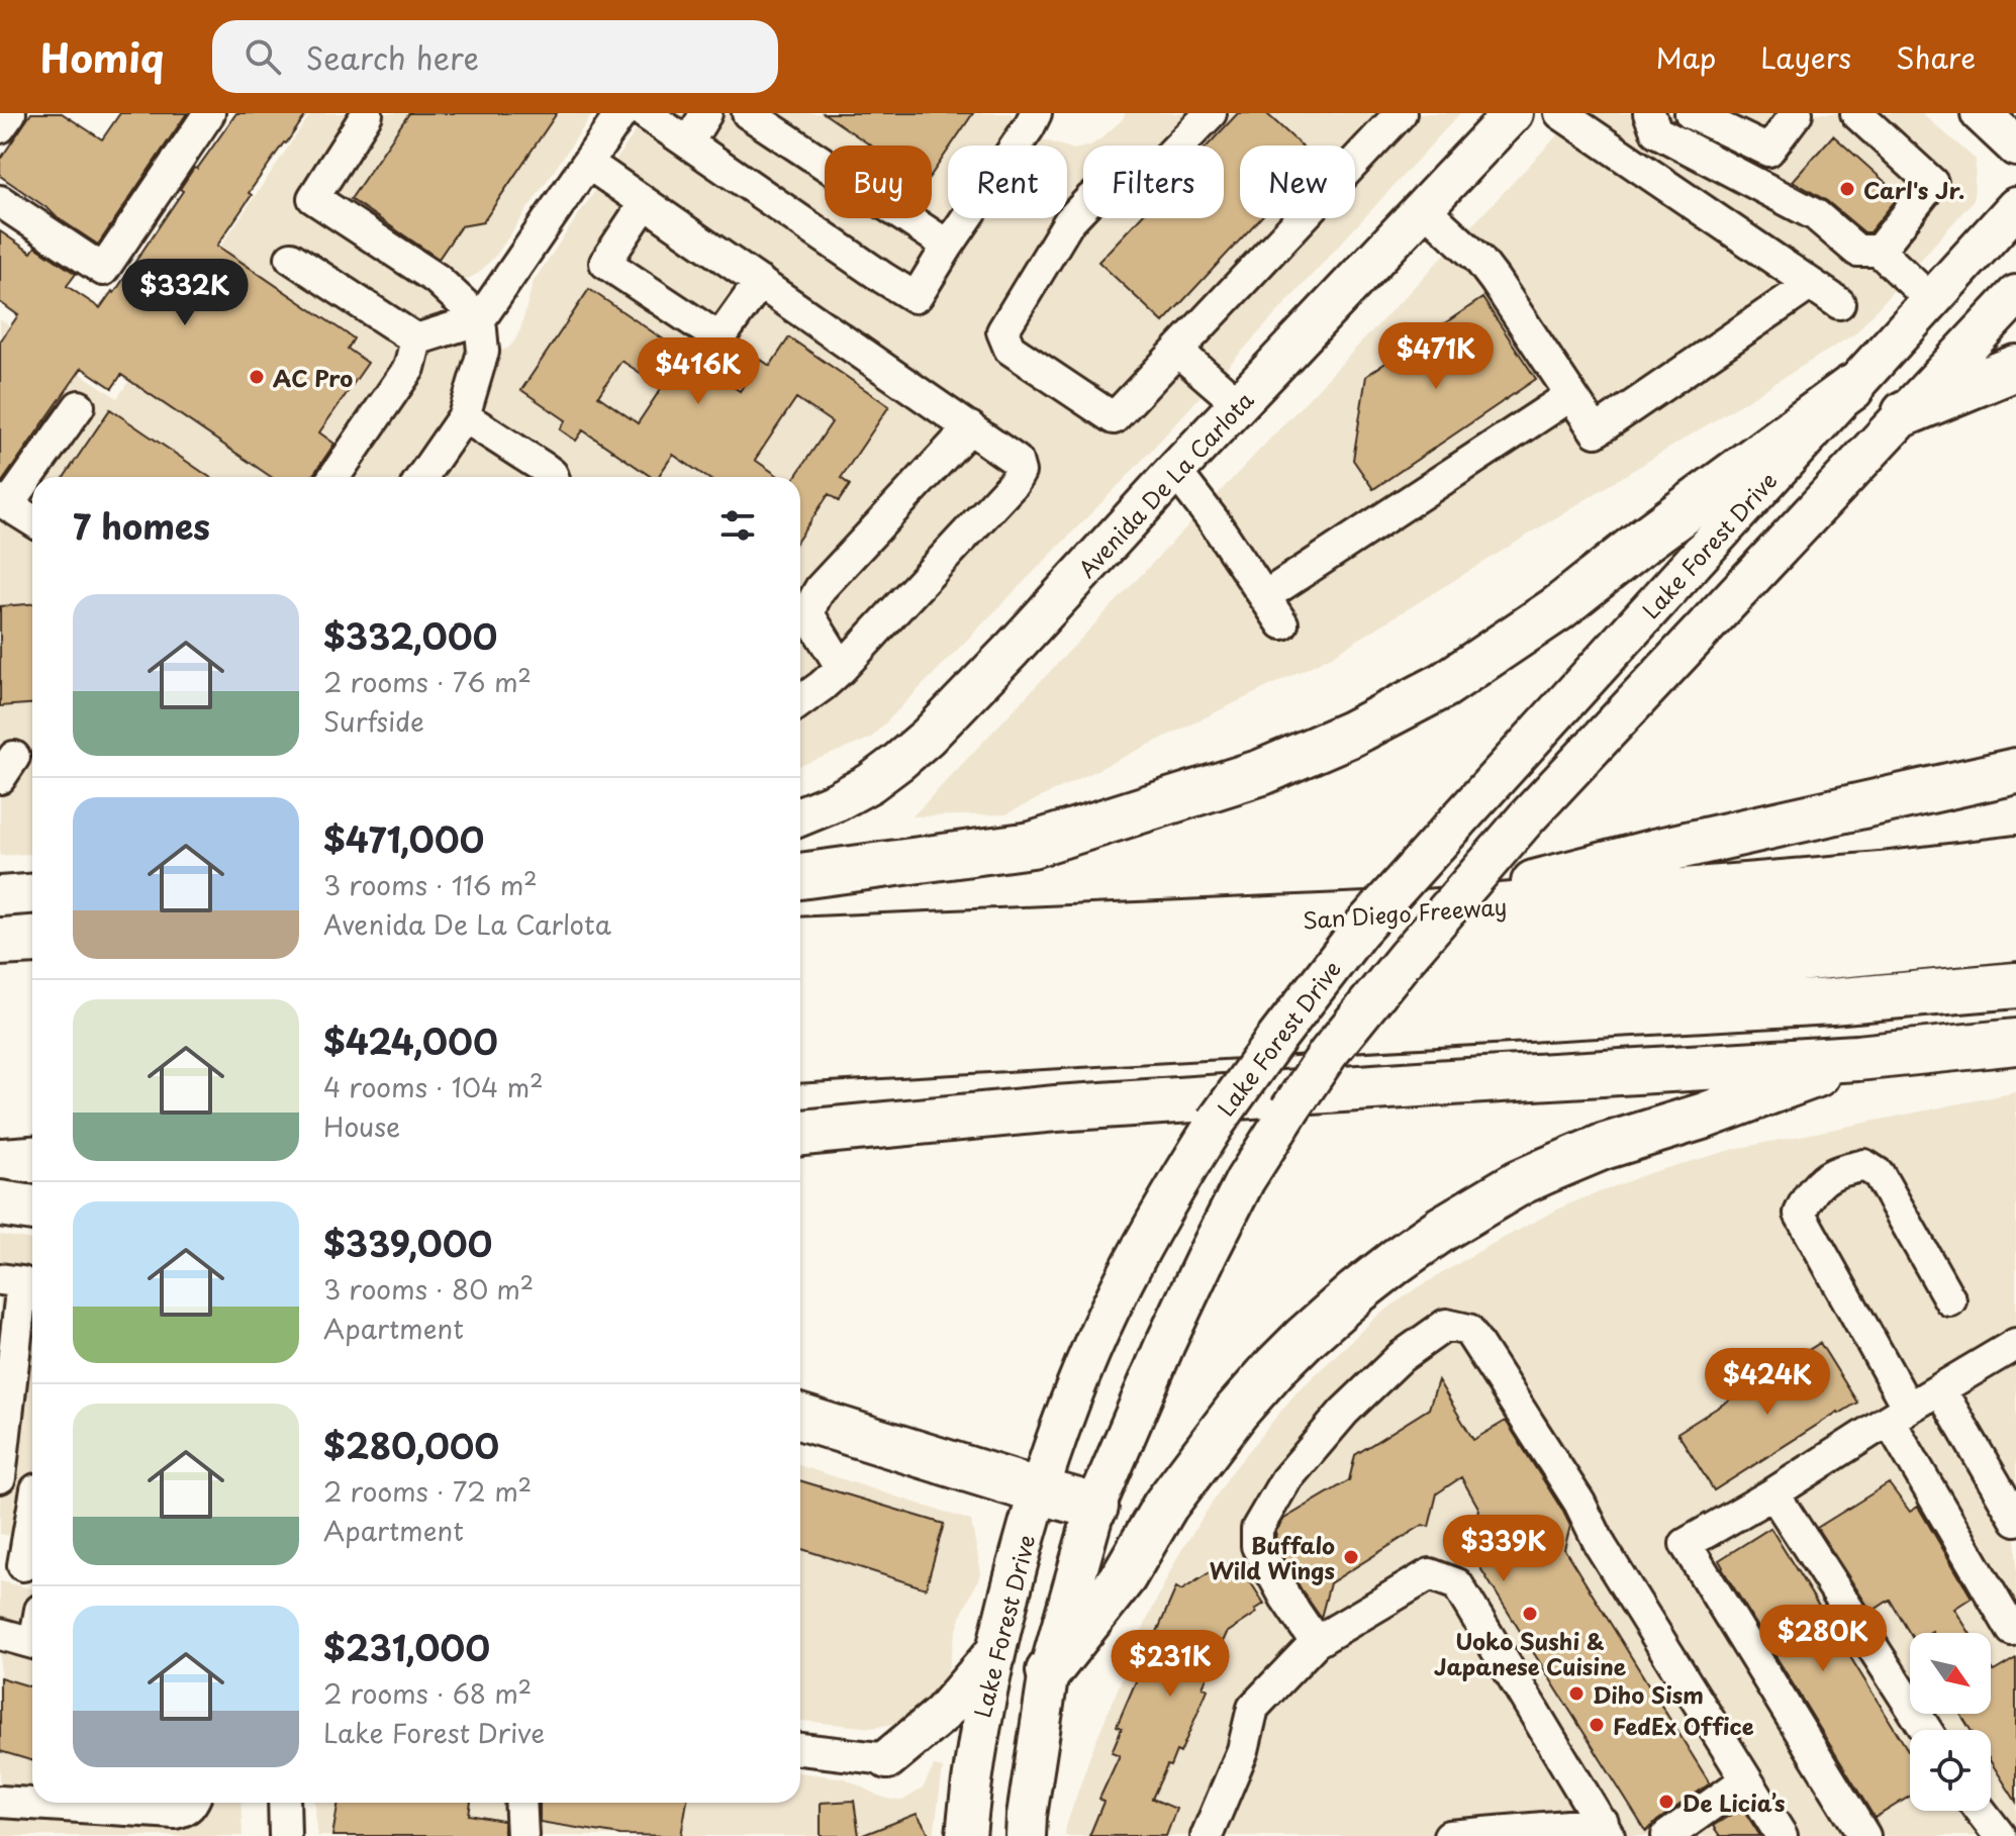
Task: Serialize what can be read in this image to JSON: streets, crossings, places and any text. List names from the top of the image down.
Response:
{
  "streets": {
    "highway": ["San Diego Freeway"],
    "main road": ["Avenida De La Carlota", "Lake Forest Drive"]
  },
  "places": [
    "Carl's Jr.",
    "AC Pro",
    "Buffalo Wild Wings",
    "Uoko Sushi & Japanese Cuisine",
    "Diho Sism",
    "FedEx Office",
    "De Licia’s"
  ],
  "north": "bottom right",
  "page": {
    "header": "Homiq",
    "search": "Search here",
    "nav": ["Map", "Layers", "Share"],
    "chip": [
      "Buy",
      "Rent",
      "Filters",
      "New"
    ],
    "price": [
      "$332K",
      "$471K",
      "$416K",
      "$424K",
      "$339K",
      "$280K",
      "$231K"
    ],
    "heading": "7 homes",
    "list": [
      {
        "name": "$332,000",
        "note": "2 rooms · 76 m² · Surfside"
      },
      {
        "name": "$471,000",
        "note": "3 rooms · 116 m² · Avenida De La Carlota"
      },
      {
        "name": "$424,000",
        "note": "4 rooms · 104 m² · House"
      },
      {
        "name": "$339,000",
        "note": "3 rooms · 80 m² · Apartment"
      },
      {
        "name": "$280,000",
        "note": "2 rooms · 72 m² · Apartment"
      },
      {
        "name": "$231,000",
        "note": "2 rooms · 68 m² · Lake Forest Drive"
      }
    ]
  }
}
